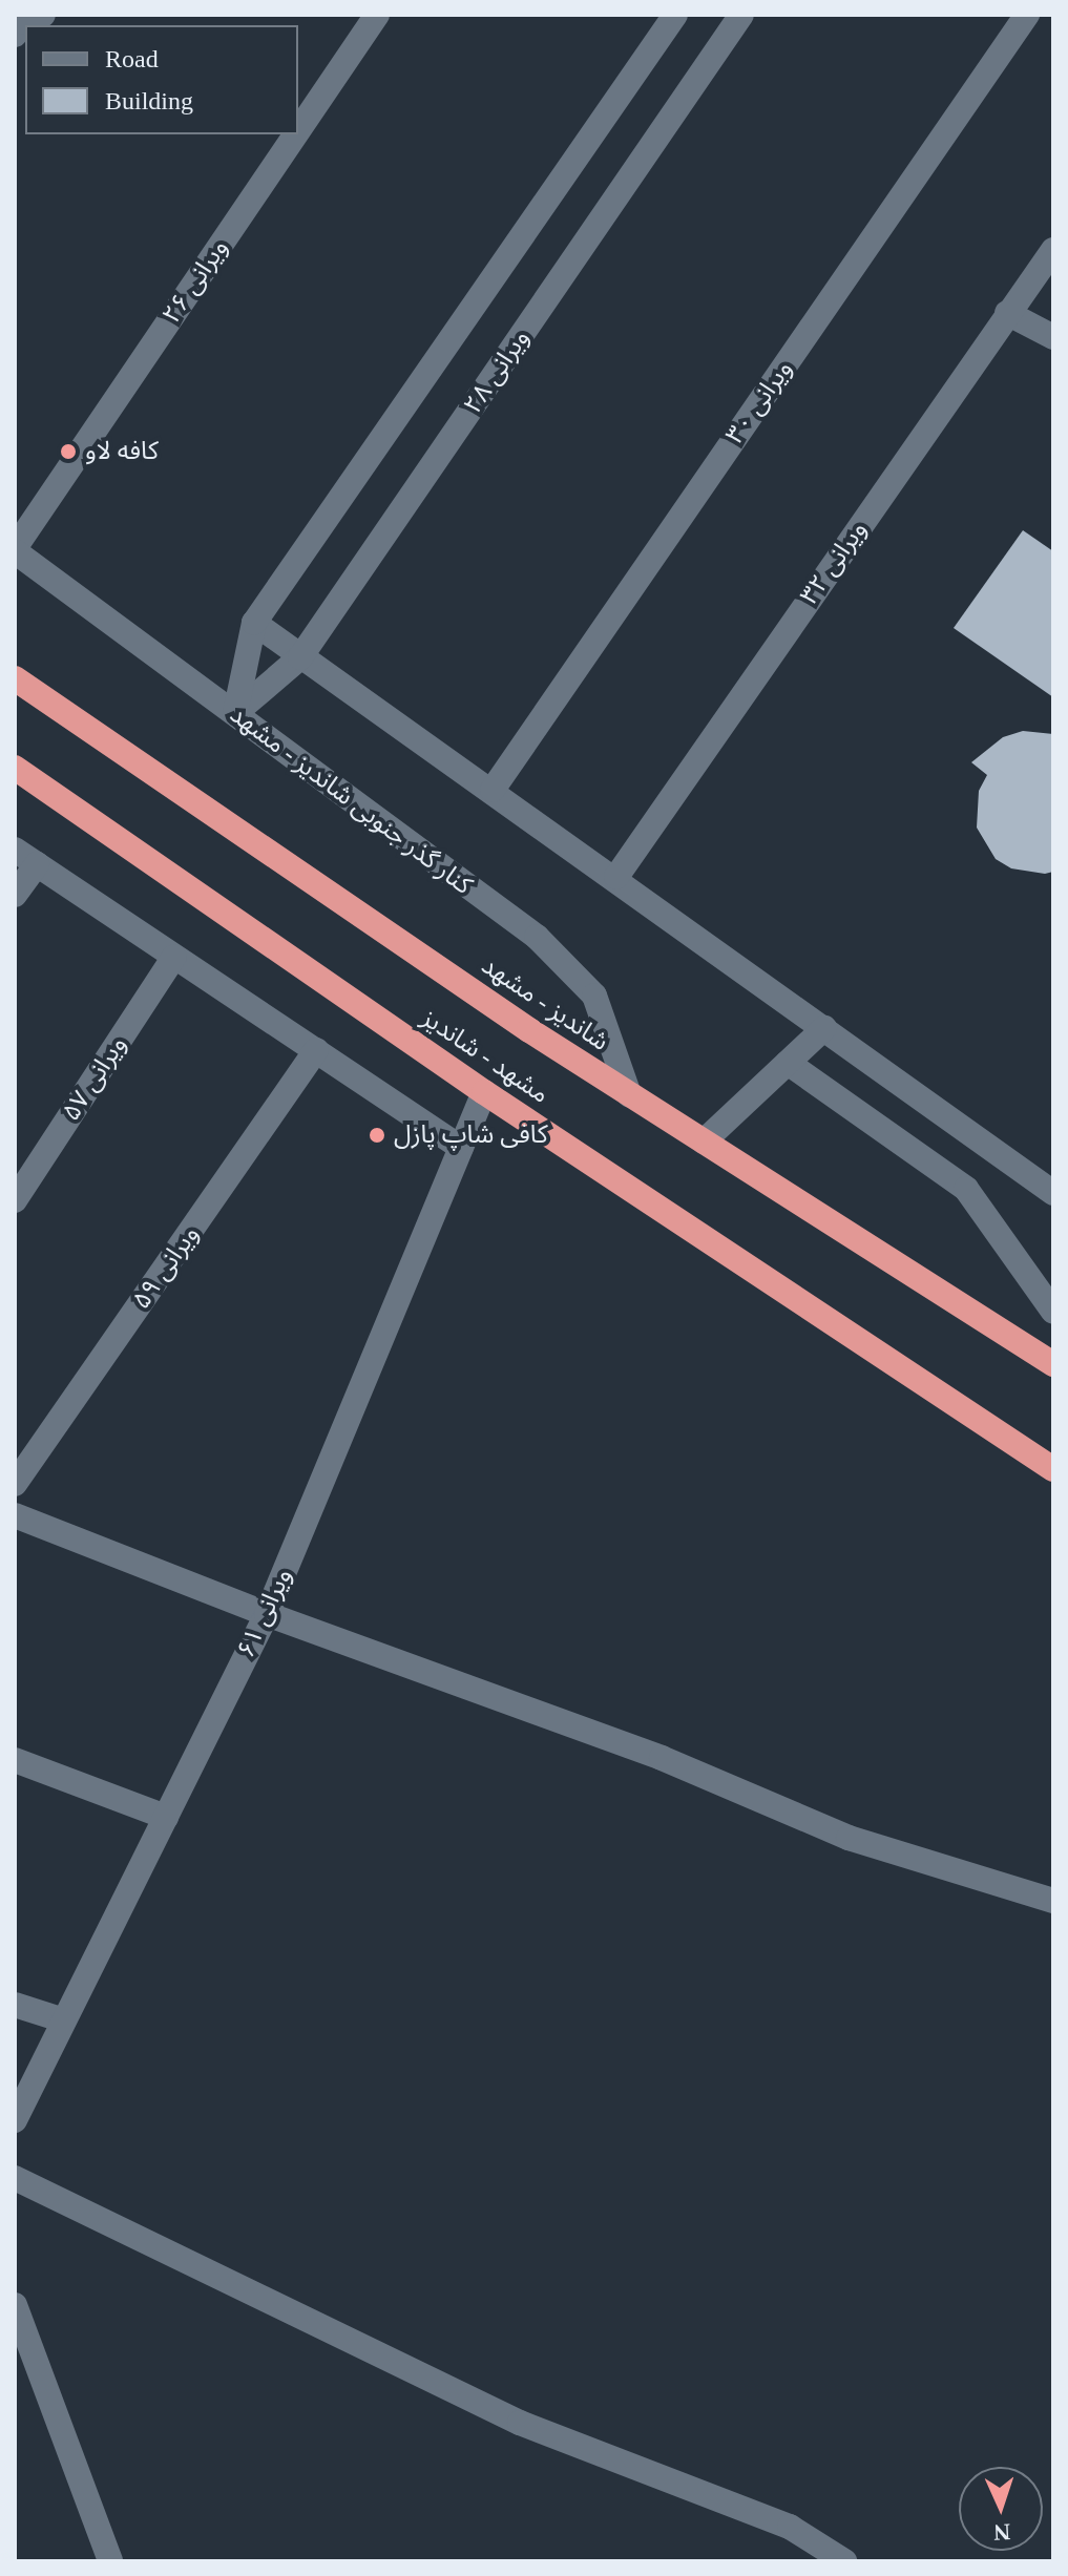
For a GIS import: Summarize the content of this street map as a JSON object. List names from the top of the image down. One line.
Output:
{"streets":{"highway":["شاندیز - مشهد","مشهد - شاندیز"],"street":["ویرانی ۲۶","ویرانی ۲۸","ویرانی ۳۰","ویرانی ۳۲","کنار گذر جنوبی شاندیز - مشهد","ویرانی ۵۷","ویرانی ۵۹","ویرانی ۶۱"]},"crossings":[["ویرانی ۲۶","کنار گذر جنوبی شاندیز - مشهد"],["ویرانی ۲۸","کنار گذر جنوبی شاندیز - مشهد"],["کنار گذر جنوبی شاندیز - مشهد","شاندیز - مشهد"],["مشهد - شاندیز","ویرانی ۶۱"]],"places":["کافه لاو","کافی شاپ پازل"],"legend":["Road","Building"],"north":"bottom"}
